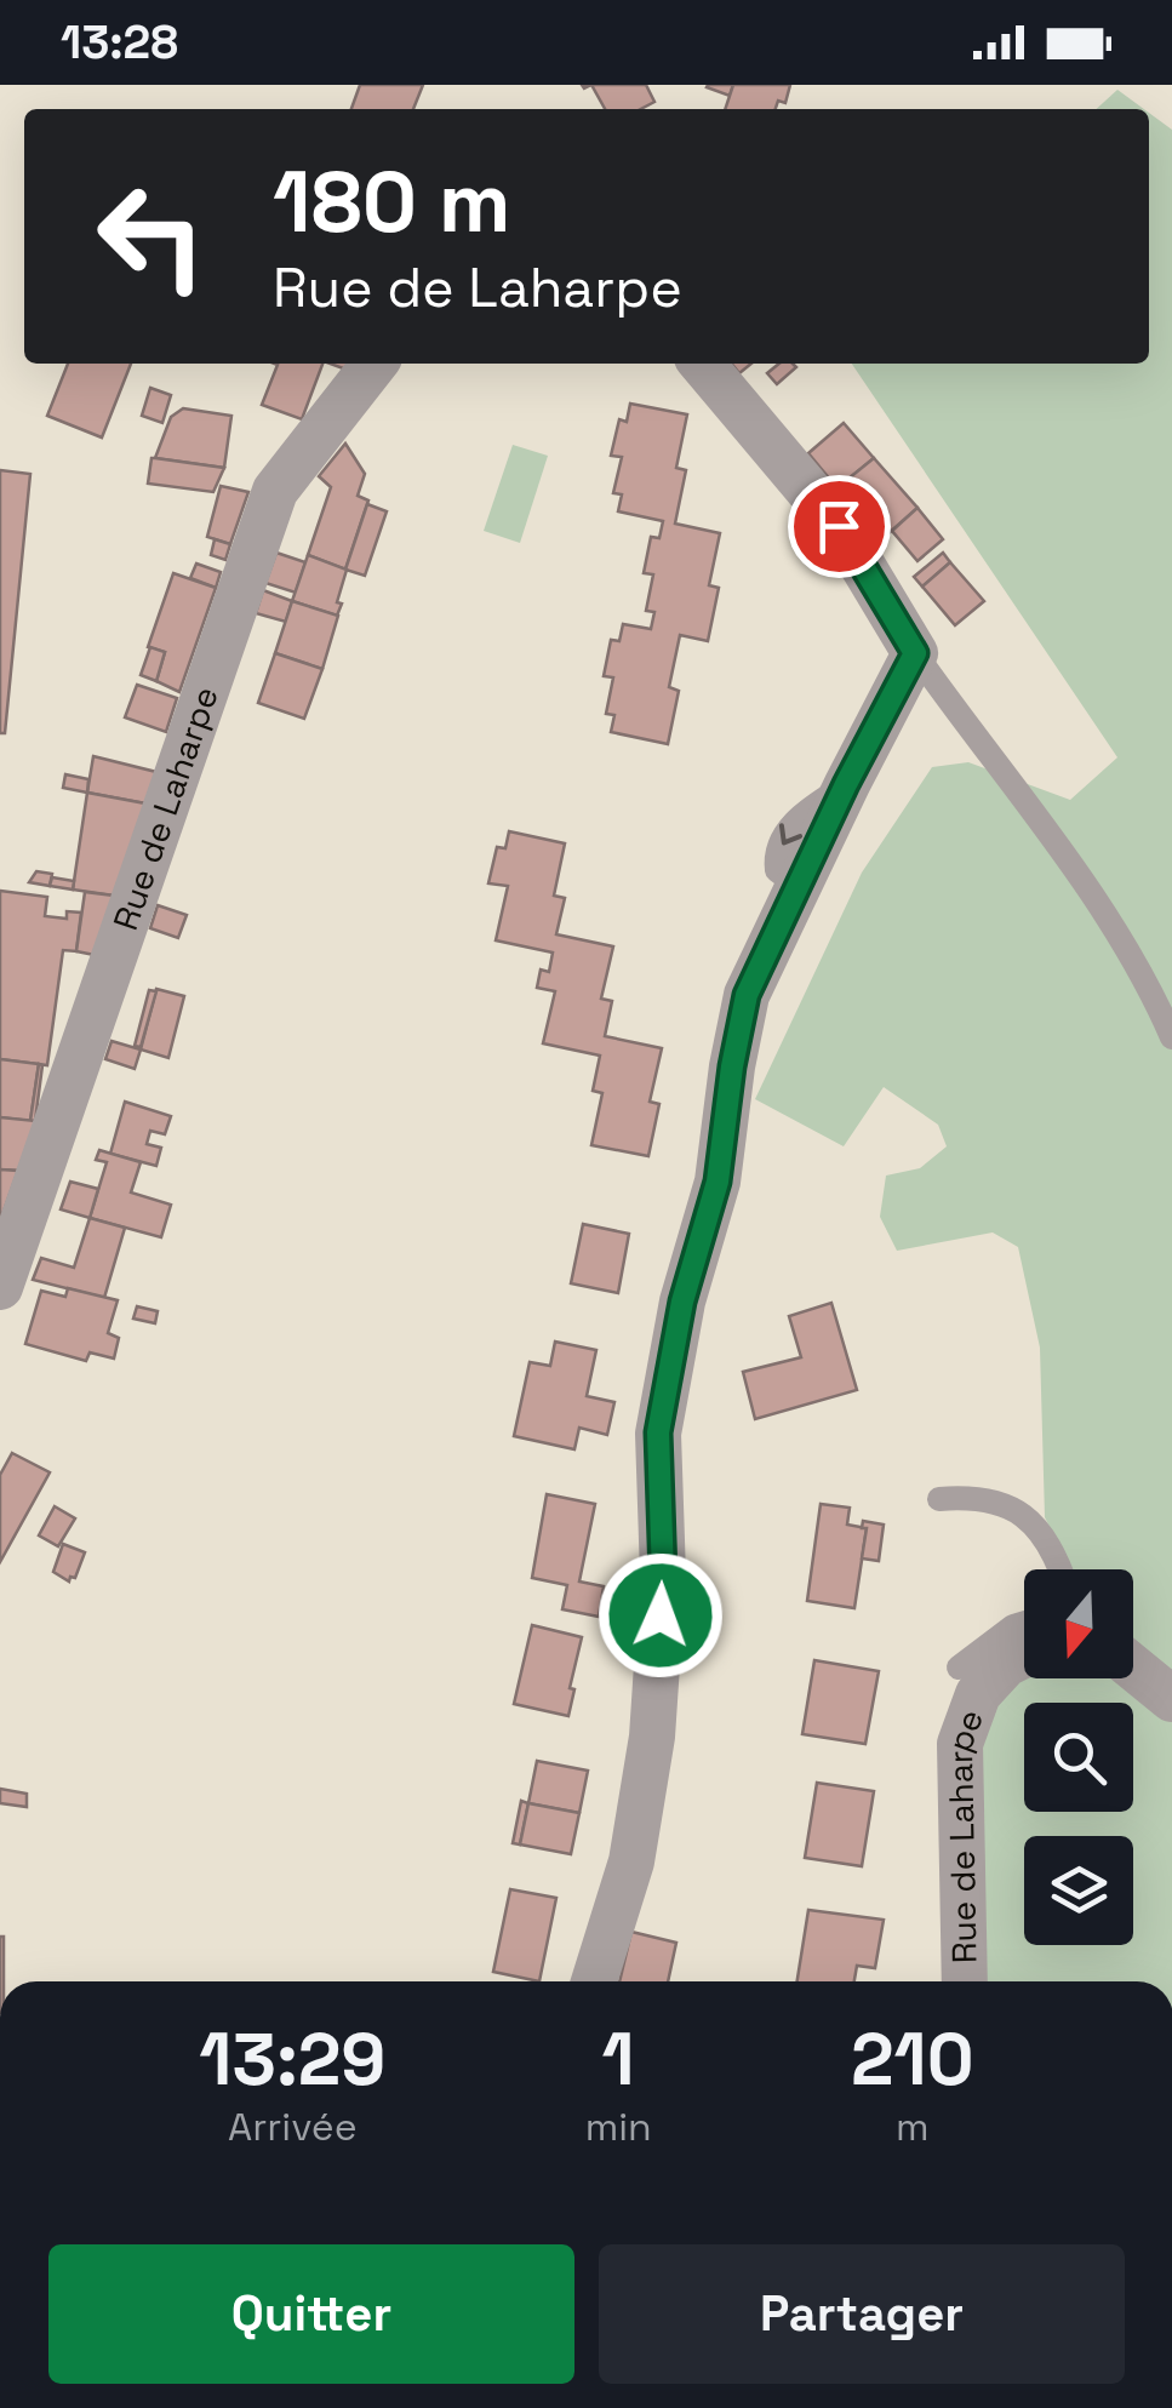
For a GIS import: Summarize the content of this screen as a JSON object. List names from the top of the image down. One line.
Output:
{"streets":{"street":["Rue de Laharpe"]},"north":"bottom","page":{"status":"13:28","turn":["180 m","Rue de Laharpe"],"eta":["13:29","Arrivée","1","min","210","m"],"buttons":["Quitter","Partager"]}}
